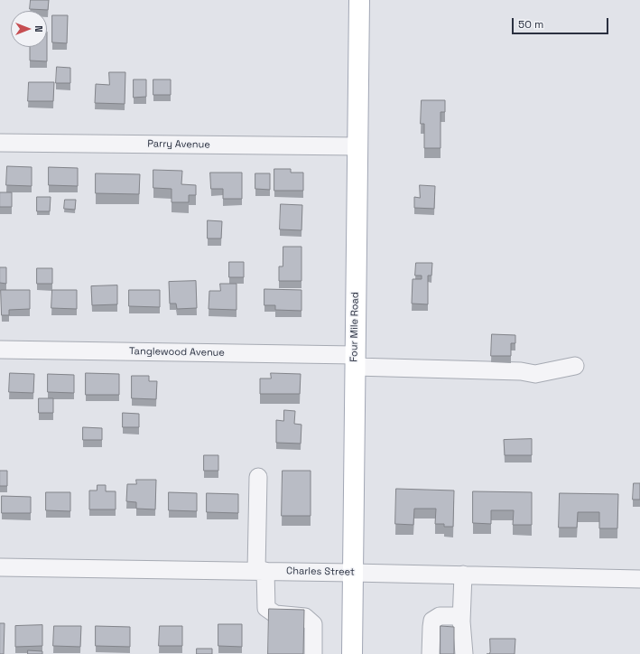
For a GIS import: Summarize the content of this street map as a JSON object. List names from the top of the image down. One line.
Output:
{"streets":{"main road":["Four Mile Road"],"street":["Parry Avenue","Tanglewood Avenue","Charles Street"]},"crossings":[["Parry Avenue","Four Mile Road"],["Four Mile Road","Tanglewood Avenue"],["Four Mile Road","Charles Street"]],"scale_bar":"50 m","north":"right"}
